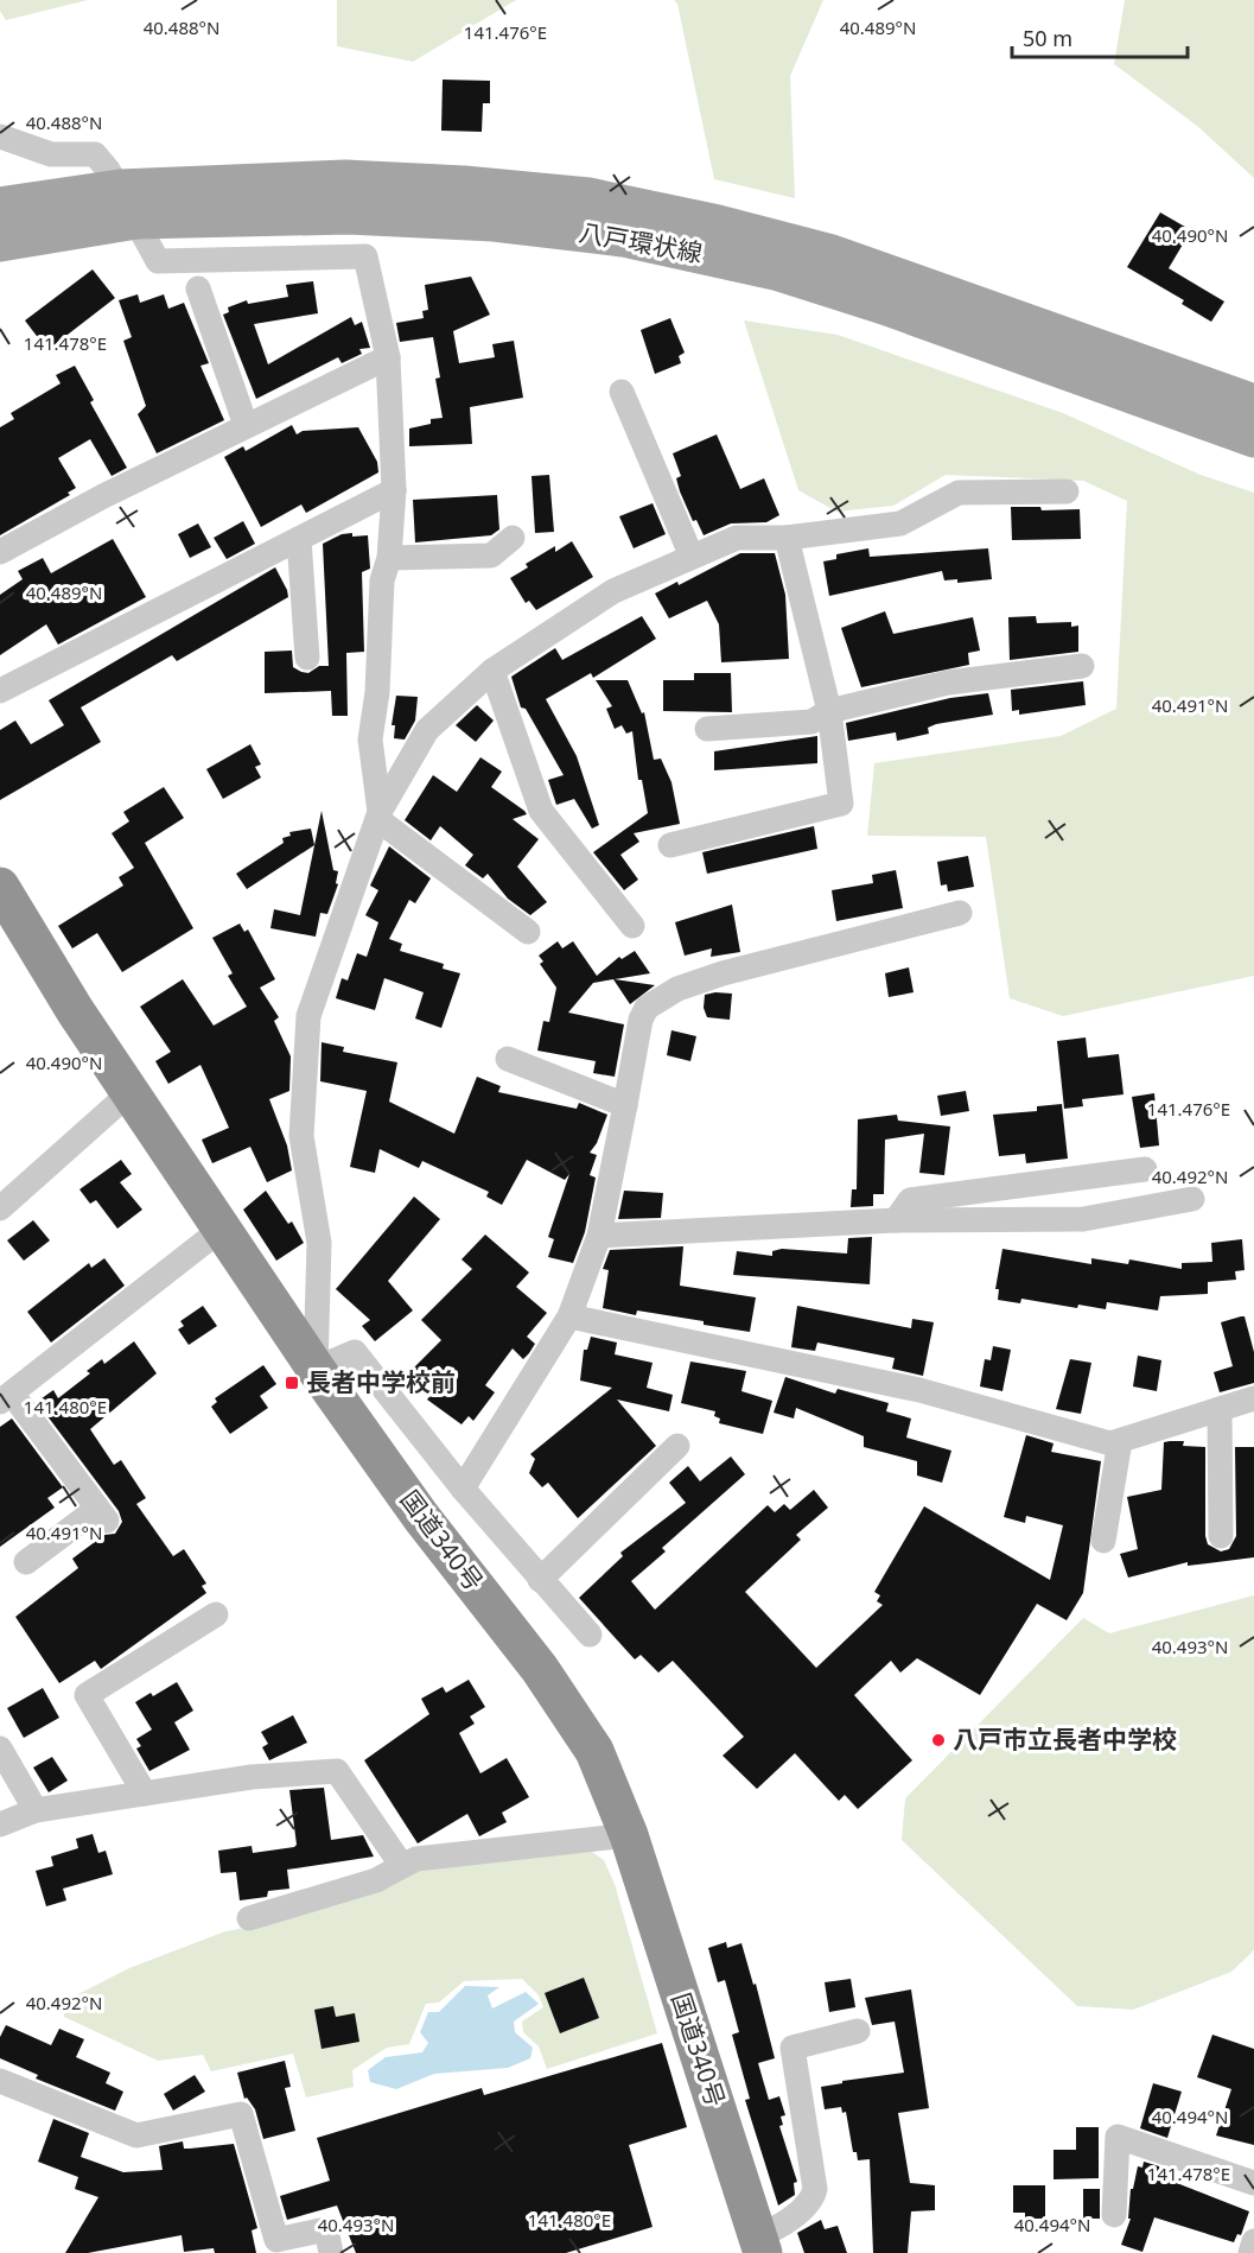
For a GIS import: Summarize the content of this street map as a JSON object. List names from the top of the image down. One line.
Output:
{"streets":{"highway":["国道340号"],"main road":["八戸環状線"]},"places":{"transit":["長者中学校前"],"other":["八戸市立長者中学校"]},"scale_bar":"50 m","coordinates":["40.488°N","40.489°N","141.476°E","40.490°N","141.478°E","40.491°N","40.492°N","141.480°E","40.493°N","40.494°N"]}
